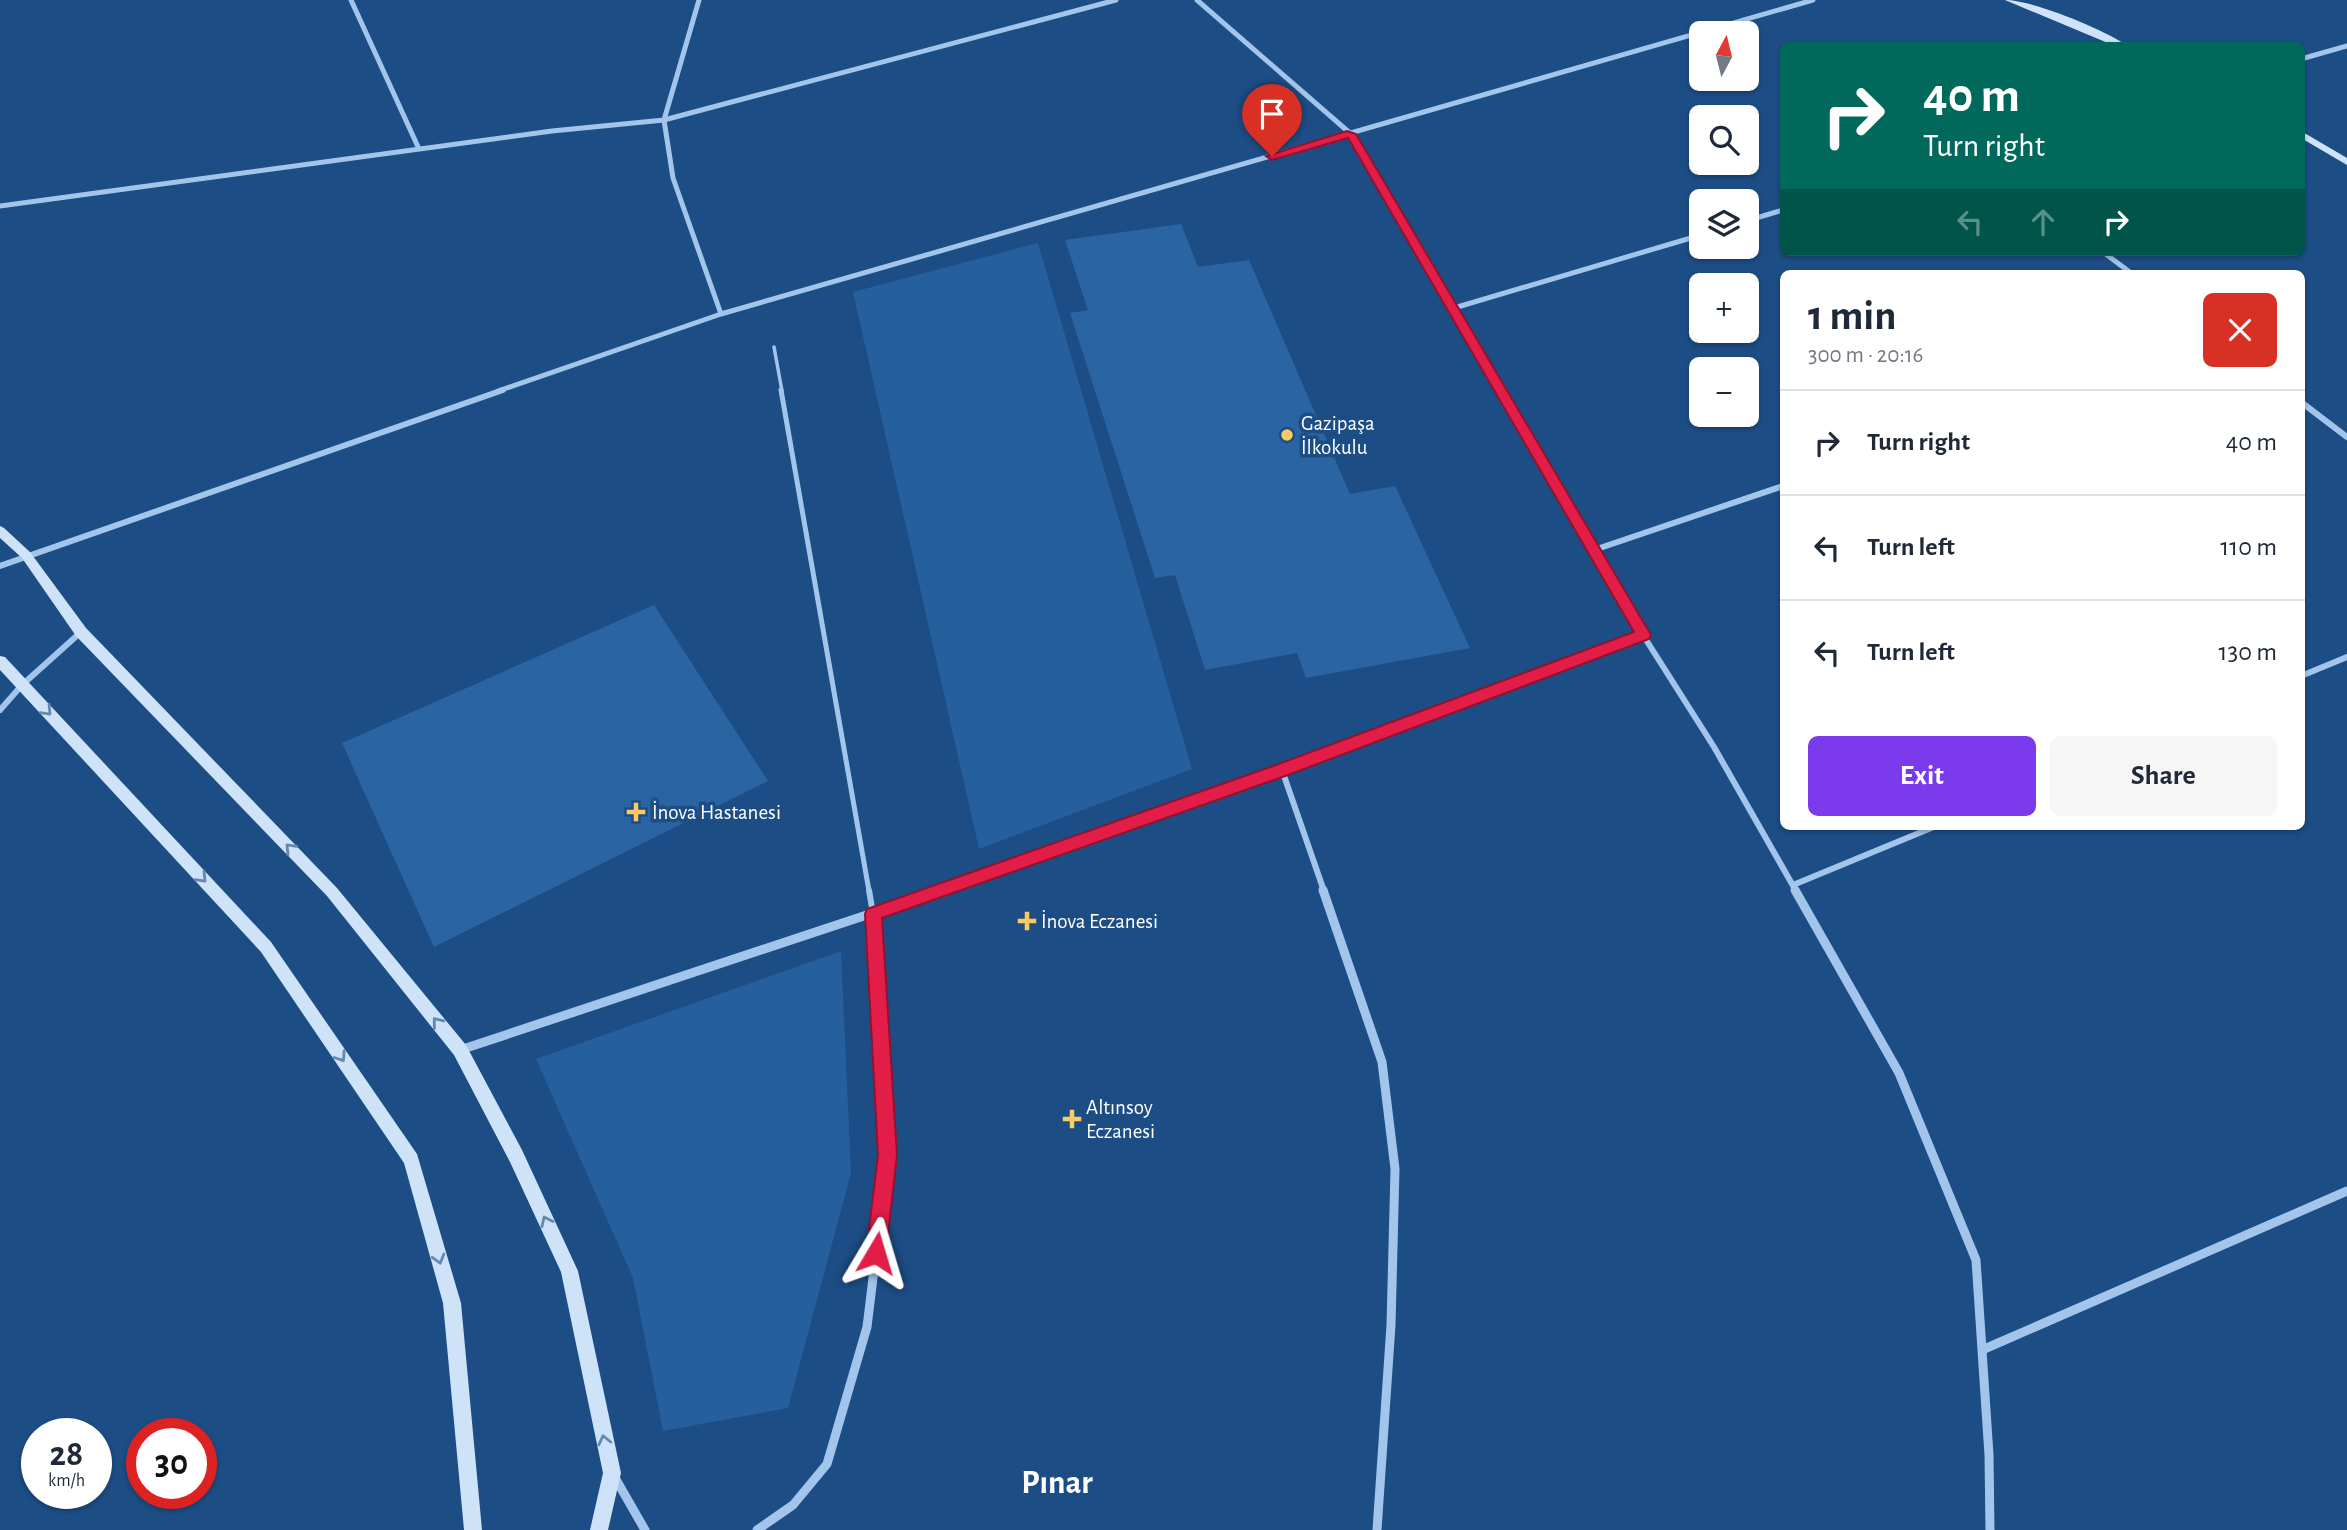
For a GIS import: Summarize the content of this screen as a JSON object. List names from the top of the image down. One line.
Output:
{"districts":["Pınar"],"places":{"other":["Gazipaşa İlkokulu"],"health":["İnova Hastanesi","İnova Eczanesi","Altınsoy Eczanesi"]},"north":"top","page":{"map_buttons":["+","−"],"turn":["40 m","Turn right"],"heading":["1 min","300 m · 20:16"],"list":[{"name":"Turn right","value":"40 m"},{"name":"Turn left","value":"110 m"},{"name":"Turn left","value":"130 m"}],"buttons":["Exit","Share"],"speed":"28 km/h","limit":"30"}}
